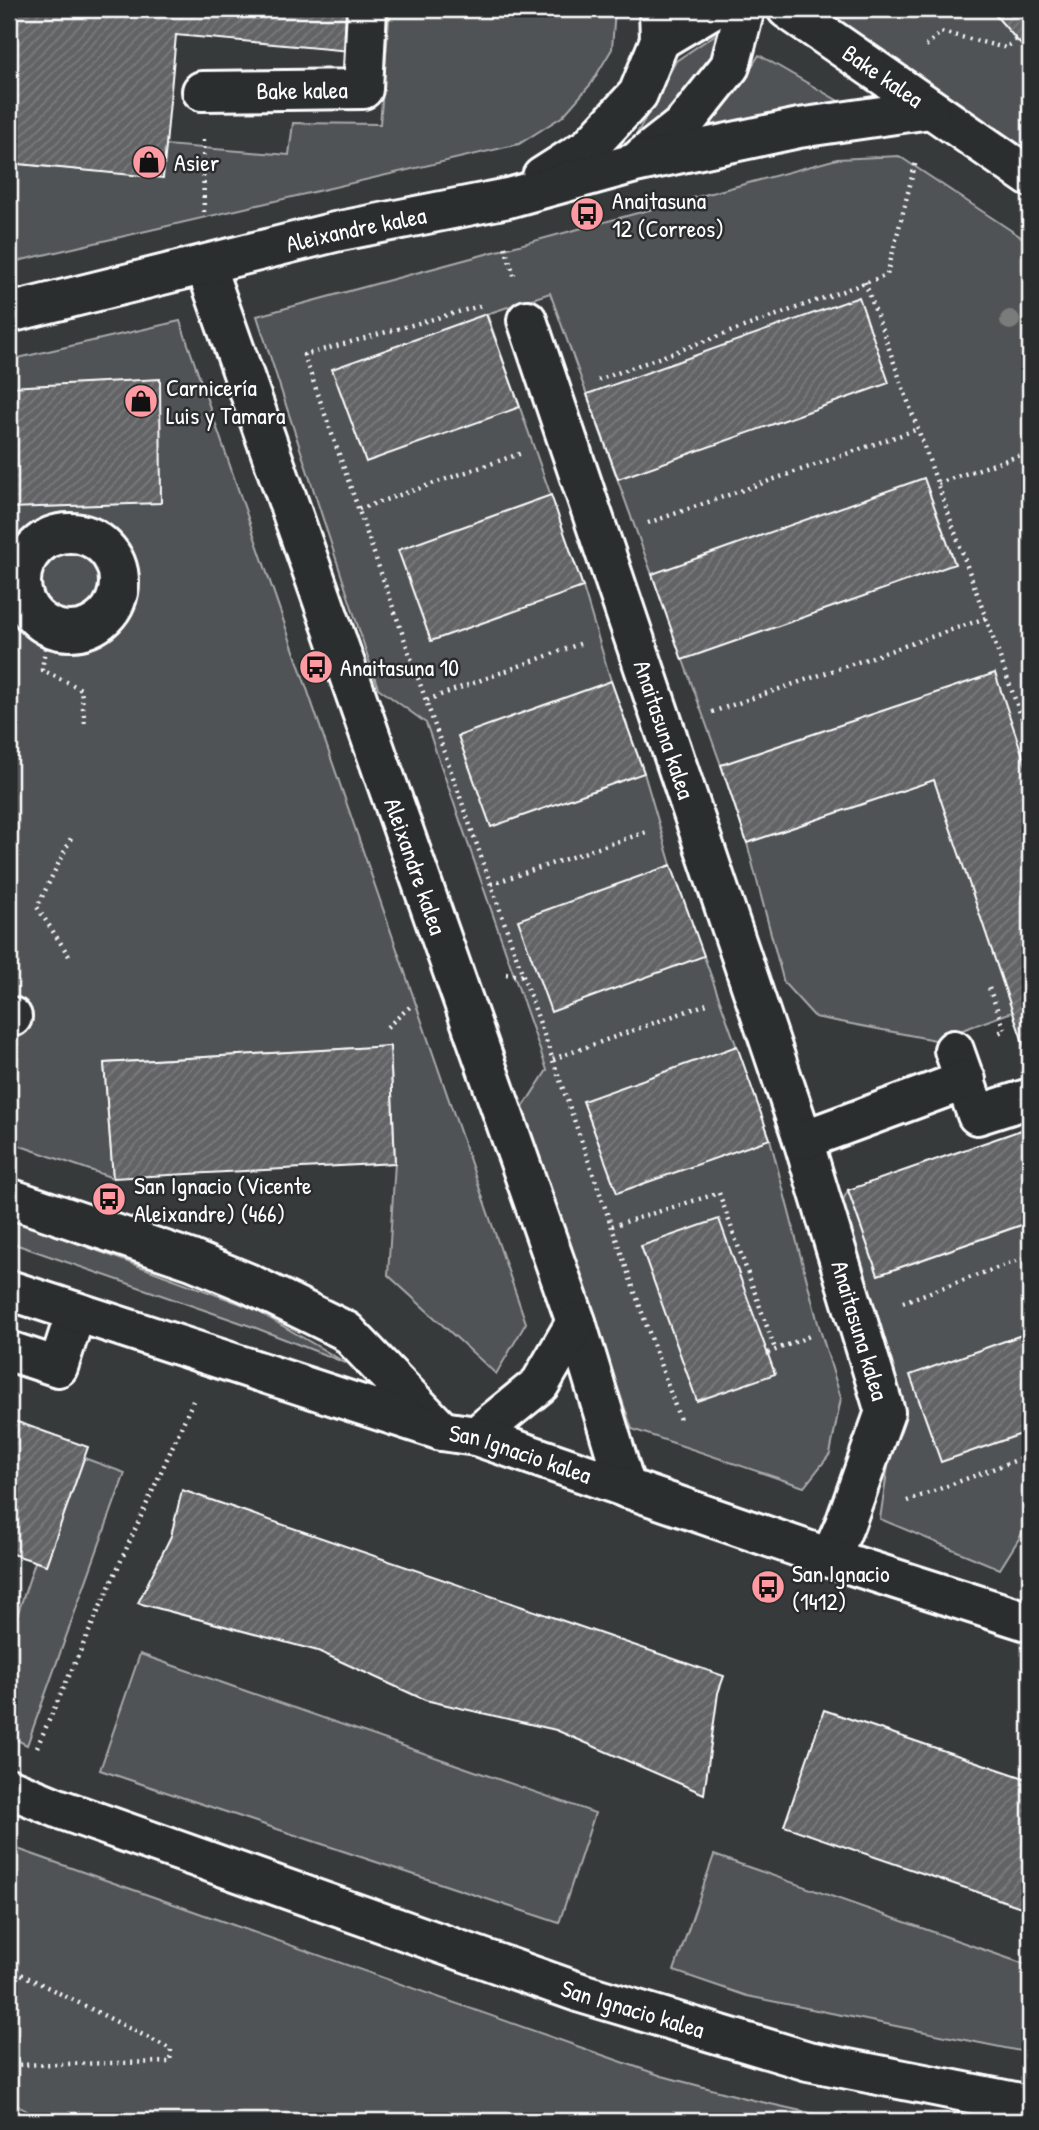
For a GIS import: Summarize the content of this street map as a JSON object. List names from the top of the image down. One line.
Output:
{"streets":{"street":["Bake kalea","Aleixandre kalea","Anaitasuna kalea","San Ignacio kalea"]},"crossings":[["Bake kalea","Aleixandre kalea"],["Aleixandre kalea","San Ignacio kalea"],["Anaitasuna kalea","San Ignacio kalea"]],"places":{"shop":["Asier","Carnicería Luis y Tamara"],"bus stop":["Anaitasuna 12 (Correos)","Anaitasuna 10","San Ignacio (Vicente Aleixandre) (466)","San Ignacio (1412)"]}}
